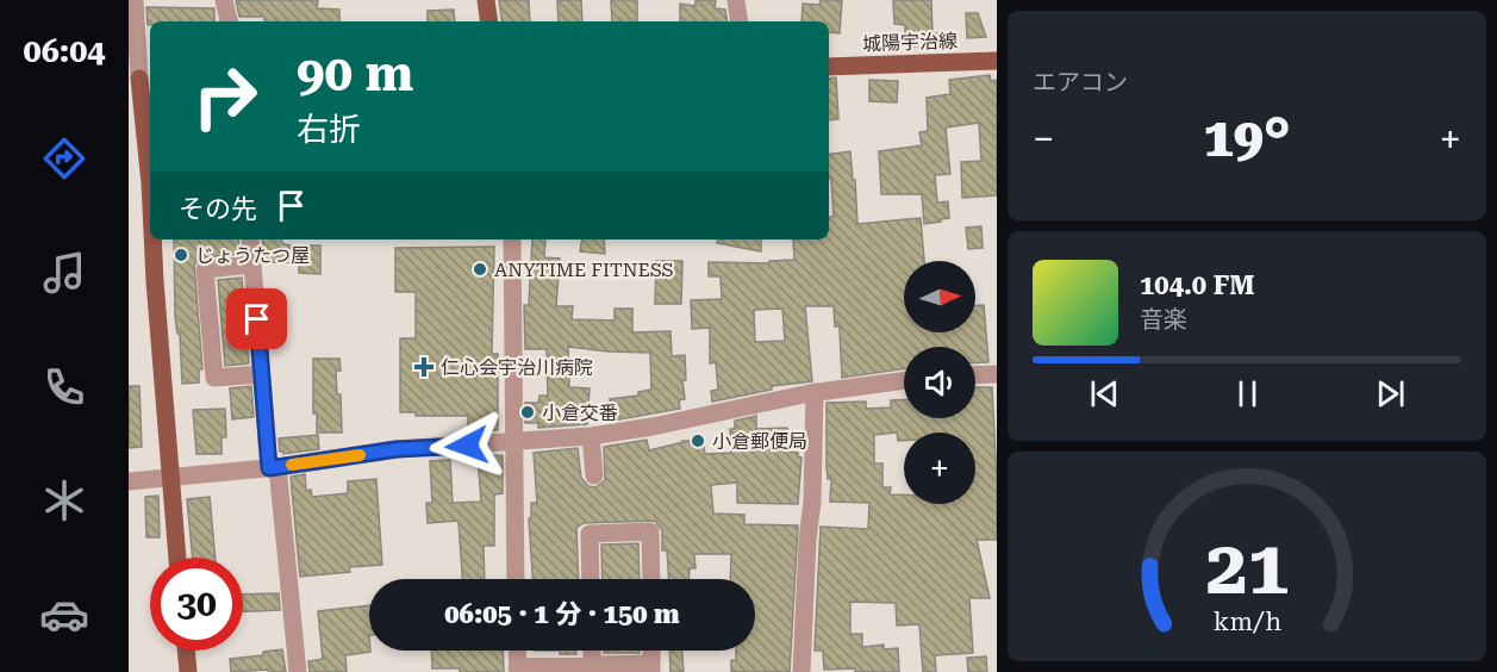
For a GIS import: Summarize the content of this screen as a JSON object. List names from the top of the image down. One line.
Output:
{"streets":{"main road":["城陽宇治線"]},"places":{"other":["じょうたつ屋","ANYTIME FITNESS","小倉交番","小倉郵便局"],"health":["仁心会宇治川病院"]},"north":"right","page":{"tabs":"06:04","tile":"エアコン","turn":["90 m","右折"],"heat":["−","19°","+"],"then":"その先","song":["104.0 FM","音楽"],"map_buttons":"+","limit":"30","trip":"06:05 · 1 分 · 150 m","gauge":["21","km/h"]}}
